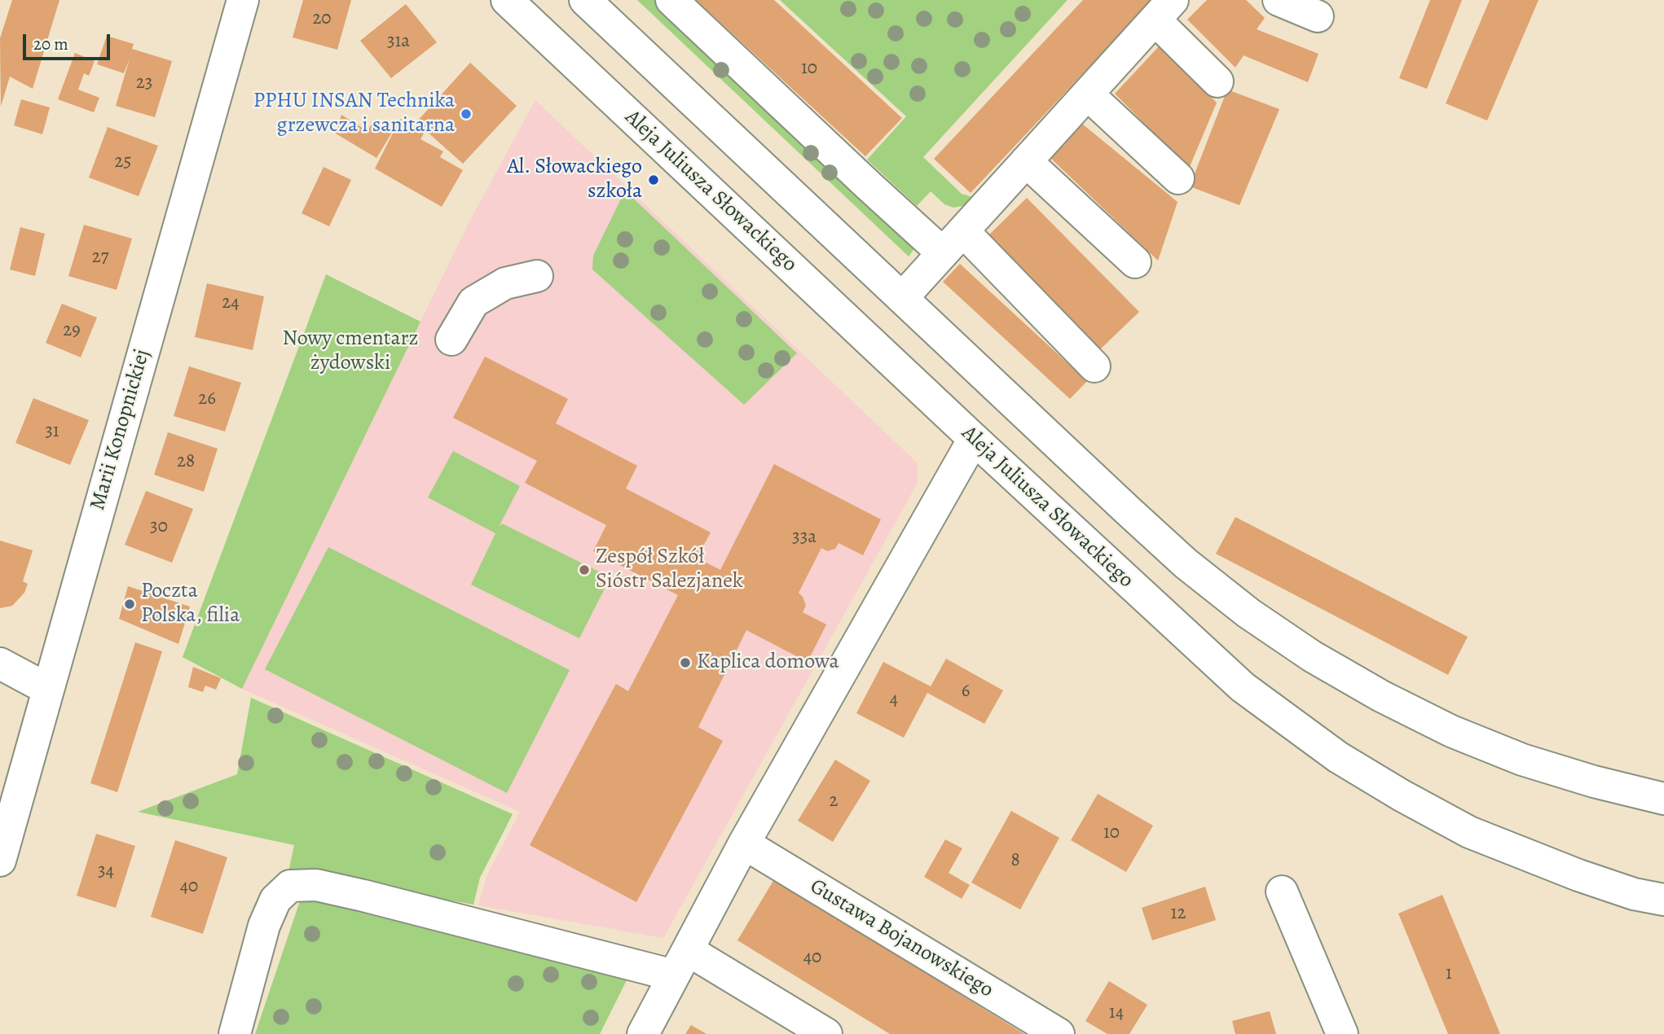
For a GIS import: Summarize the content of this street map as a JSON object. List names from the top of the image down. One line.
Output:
{"streets":{"main road":["Aleja Juliusza Słowackiego","Marii Konopnickiej","Gustawa Bojanowskiego"]},"parks":["Nowy cmentarz żydowski"],"places":["PPHU INSAN Technika grzewcza i sanitarna","Al. Słowackiego szkoła","Zespół Szkół Sióstr Salezjanek","Poczta Polska, filia","Kaplica domowa"],"house_numbers":["20","31a","10","23","25","27","24","29","26","31","28","30","33a","6","4","2","10","8","34","40","12","40","1","14"],"scale_bar":"20 m"}
